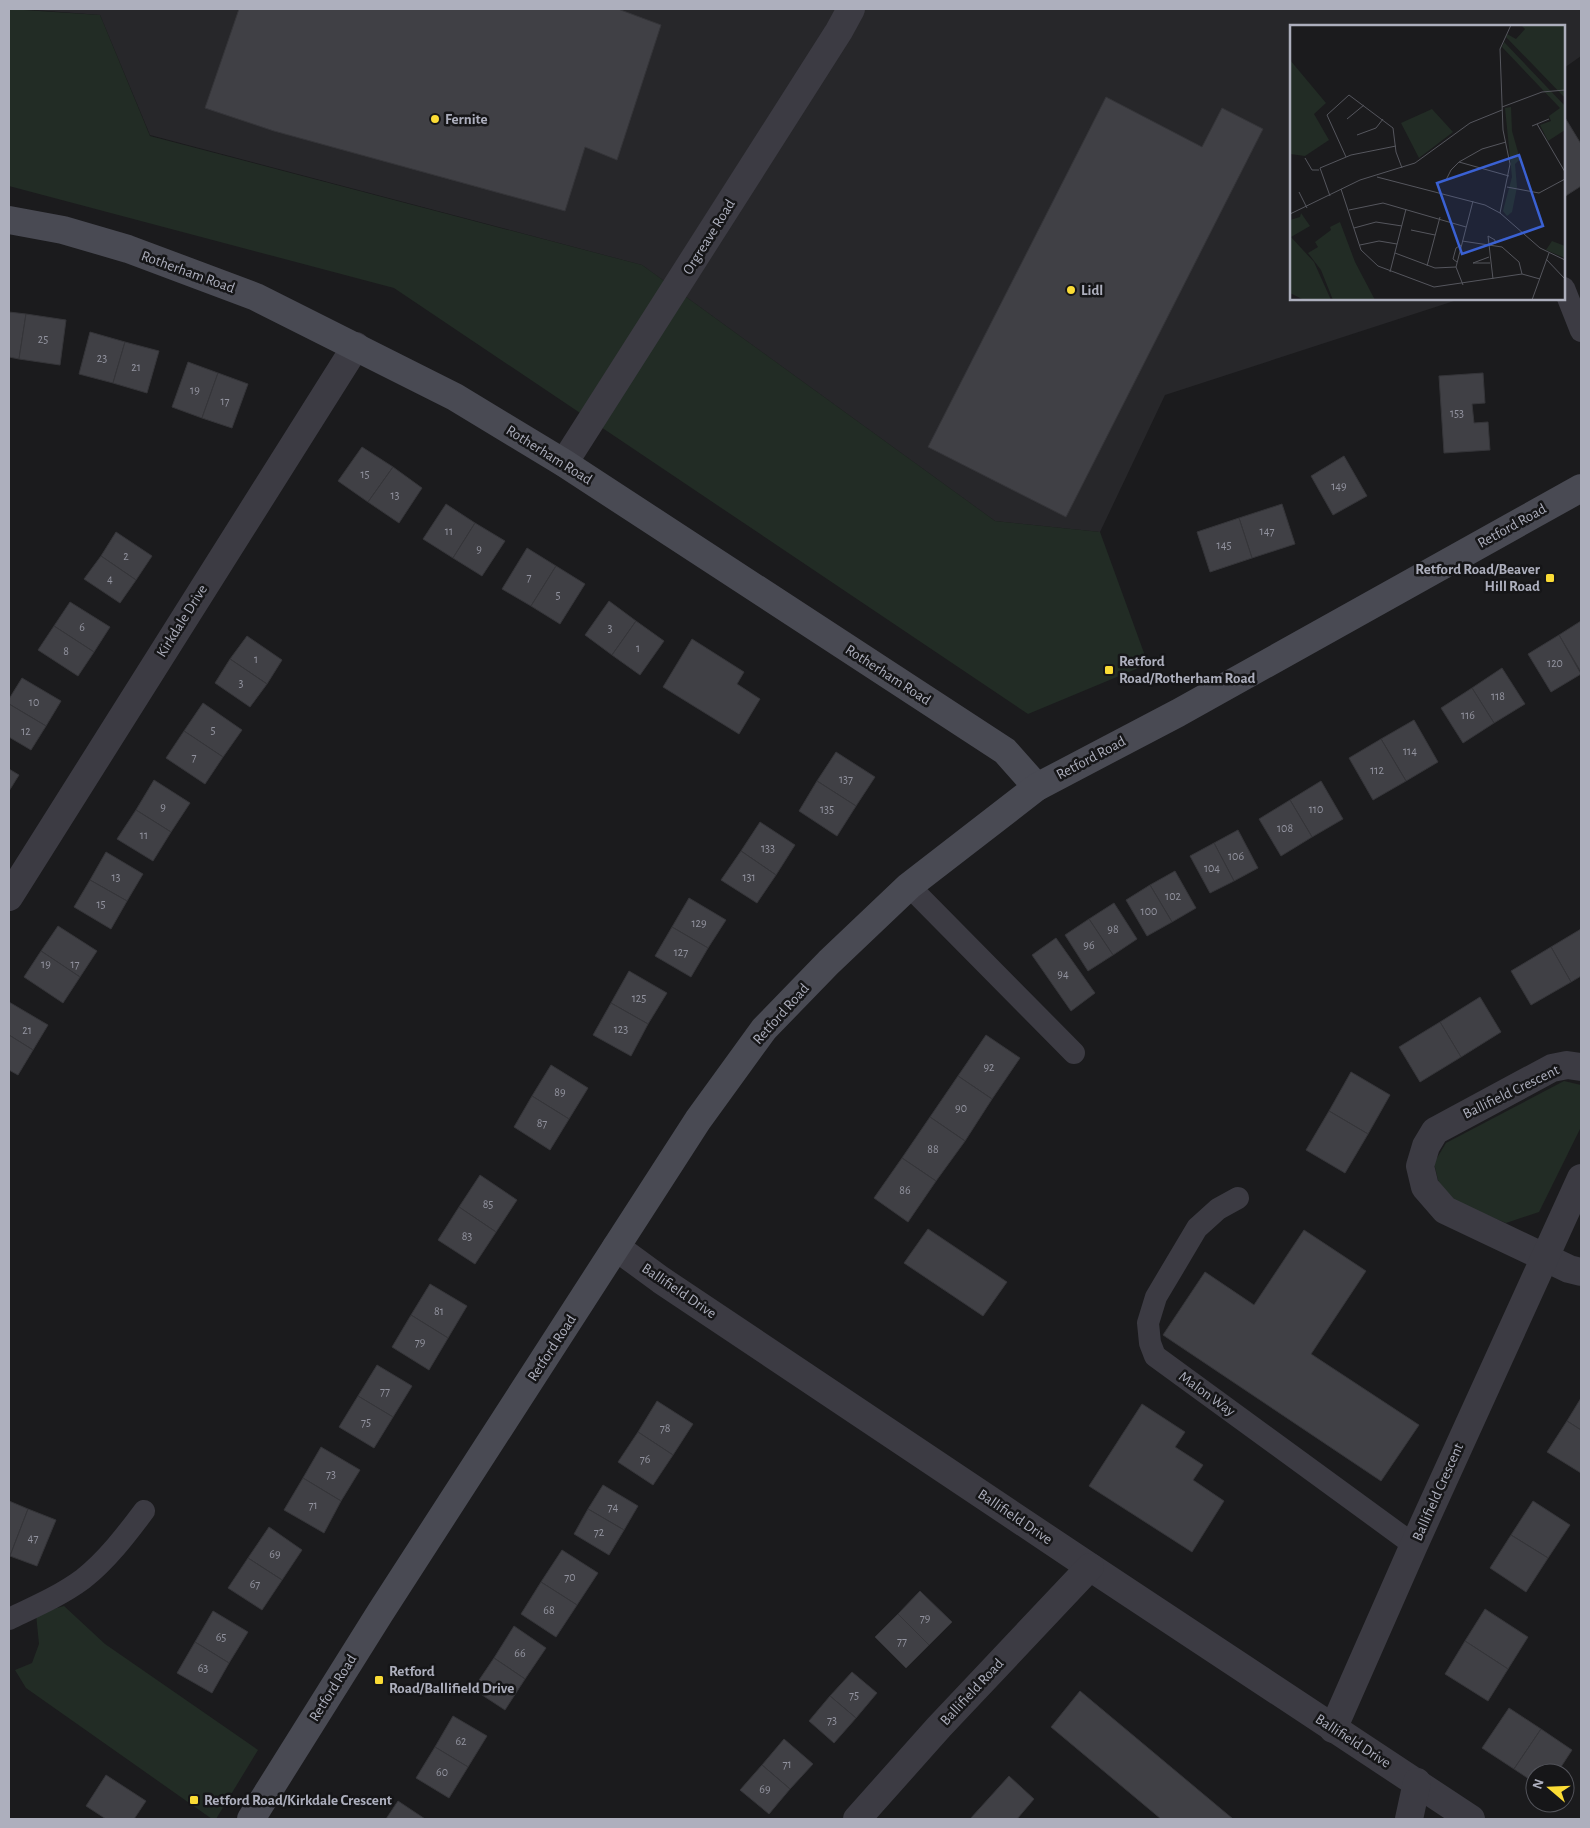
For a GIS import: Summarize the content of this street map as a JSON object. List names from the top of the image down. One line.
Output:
{"streets":{"main road":["Rotherham Road","Retford Road"],"street":["Orgreave Road","Kirkdale Drive","Ballifield Crescent","Ballifield Drive","Ballifield Road"],"lane":["Malon Way"]},"crossings":[["Orgreave Road","Rotherham Road"],["Rotherham Road","Retford Road"],["Rotherham Road","Kirkdale Drive"],["Retford Road","Ballifield Drive"],["Ballifield Crescent","Ballifield Drive"],["Ballifield Crescent","Malon Way"],["Ballifield Drive","Ballifield Road"]],"places":{"other":["Fernite","Lidl"],"transit":["Retford Road/Beaver Hill Road","Retford Road/Rotherham Road","Retford Road/Ballifield Drive","Retford Road/Kirkdale Crescent"]},"house_numbers":["25","23","21","19","17","153","15","149","13","11","147","145","9","2","7","4","5","6","3","1","8","1","120","3","118","10","116","5","12","114","7","112","137","9","135","110","108","11","133","106","104","13","131","102","15","100","129","98","96","127","19","17","94","125","123","21","92","89","90","87","88","86","85","83","81","79","77","75","78","76","73","71","74","72","47","69","70","67","68","79","65","77","66","63","75","73","62","71","60","69"],"north":"left"}
